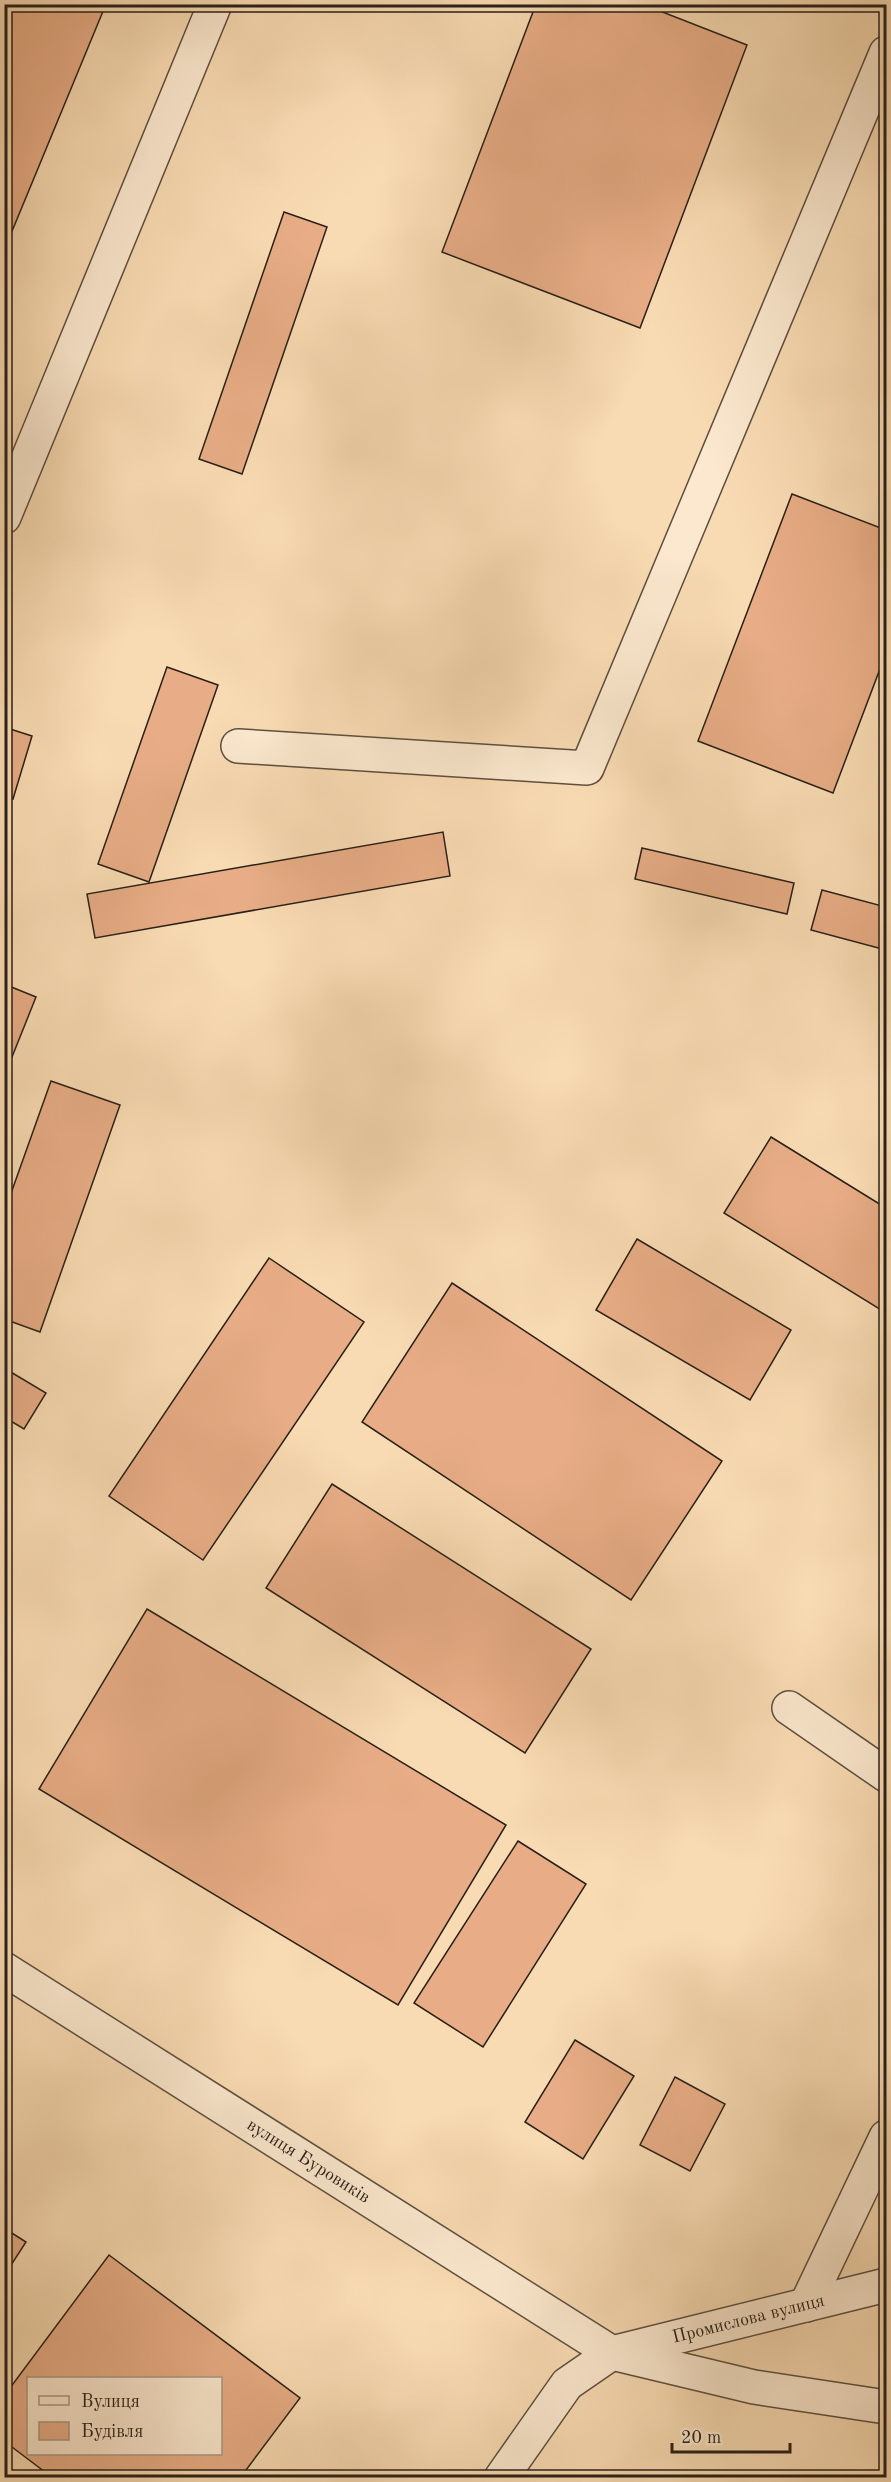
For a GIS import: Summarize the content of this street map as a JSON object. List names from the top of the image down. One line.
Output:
{"streets":{"street":["вулиця Буровиків","Промислова вулиця"]},"crossings":[["вулиця Буровиків","Промислова вулиця"]],"legend":["Вулиця","Будівля"],"scale_bar":"20 m"}
